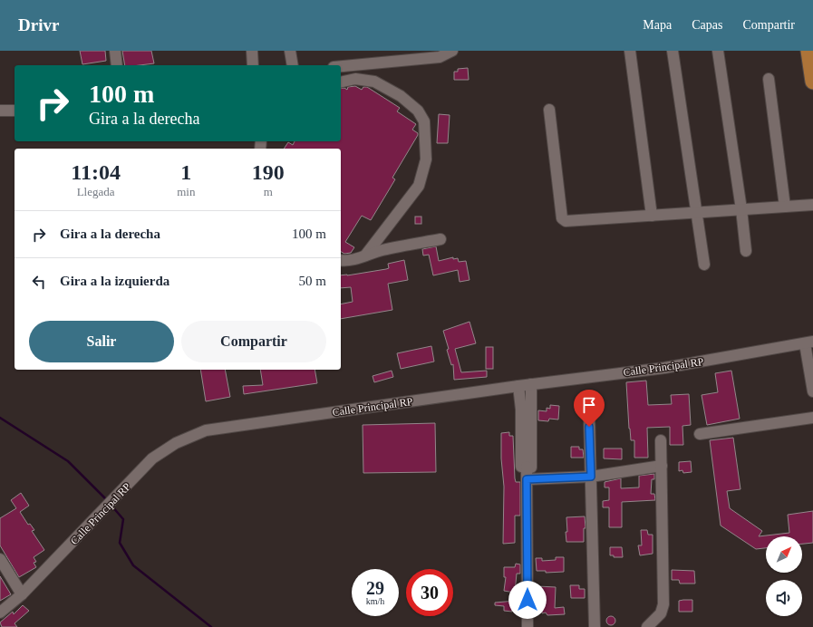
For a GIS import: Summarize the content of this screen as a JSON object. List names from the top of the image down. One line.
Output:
{"streets":{"street":["Calle Principal RP"]},"north":"top right","page":{"header":"Drivr","nav":["Mapa","Capas","Compartir"],"turn":["100 m","Gira a la derecha"],"eta":["11:04","Llegada","1","min","190","m"],"list":[{"name":"Gira a la derecha","value":"100 m"},{"name":"Gira a la izquierda","value":"50 m"}],"buttons":["Salir","Compartir"],"speed":"29 km/h","limit":"30"}}
